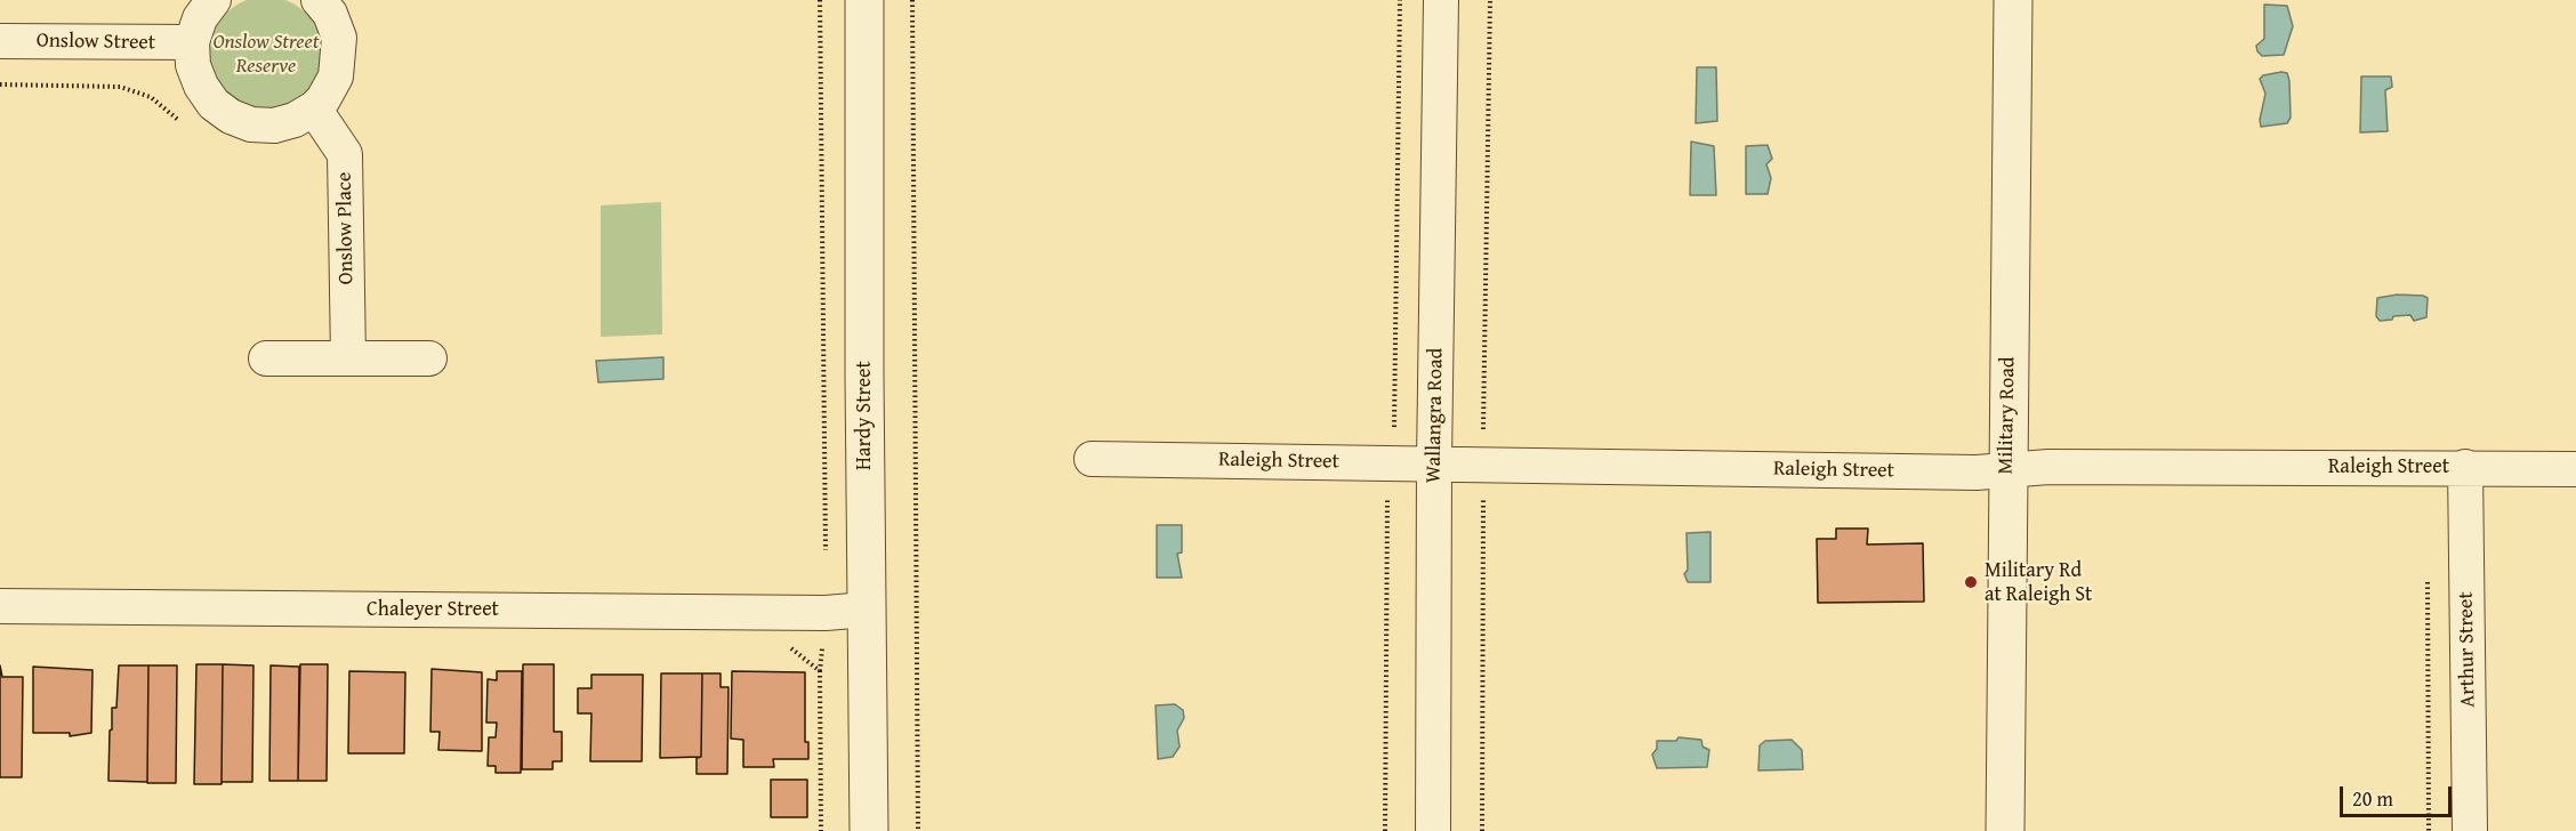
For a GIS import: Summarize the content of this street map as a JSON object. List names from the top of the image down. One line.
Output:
{"streets":{"street":["Onslow Street","Onslow Place","Hardy Street","Wallangra Road","Military Road","Raleigh Street","Chaleyer Street","Arthur Street"]},"crossings":[["Hardy Street","Chaleyer Street"],["Wallangra Road","Raleigh Street"],["Military Road","Raleigh Street"],["Raleigh Street","Arthur Street"]],"parks":["Onslow Street Reserve"],"places":["Military Rd at Raleigh St"],"scale_bar":"20 m"}
